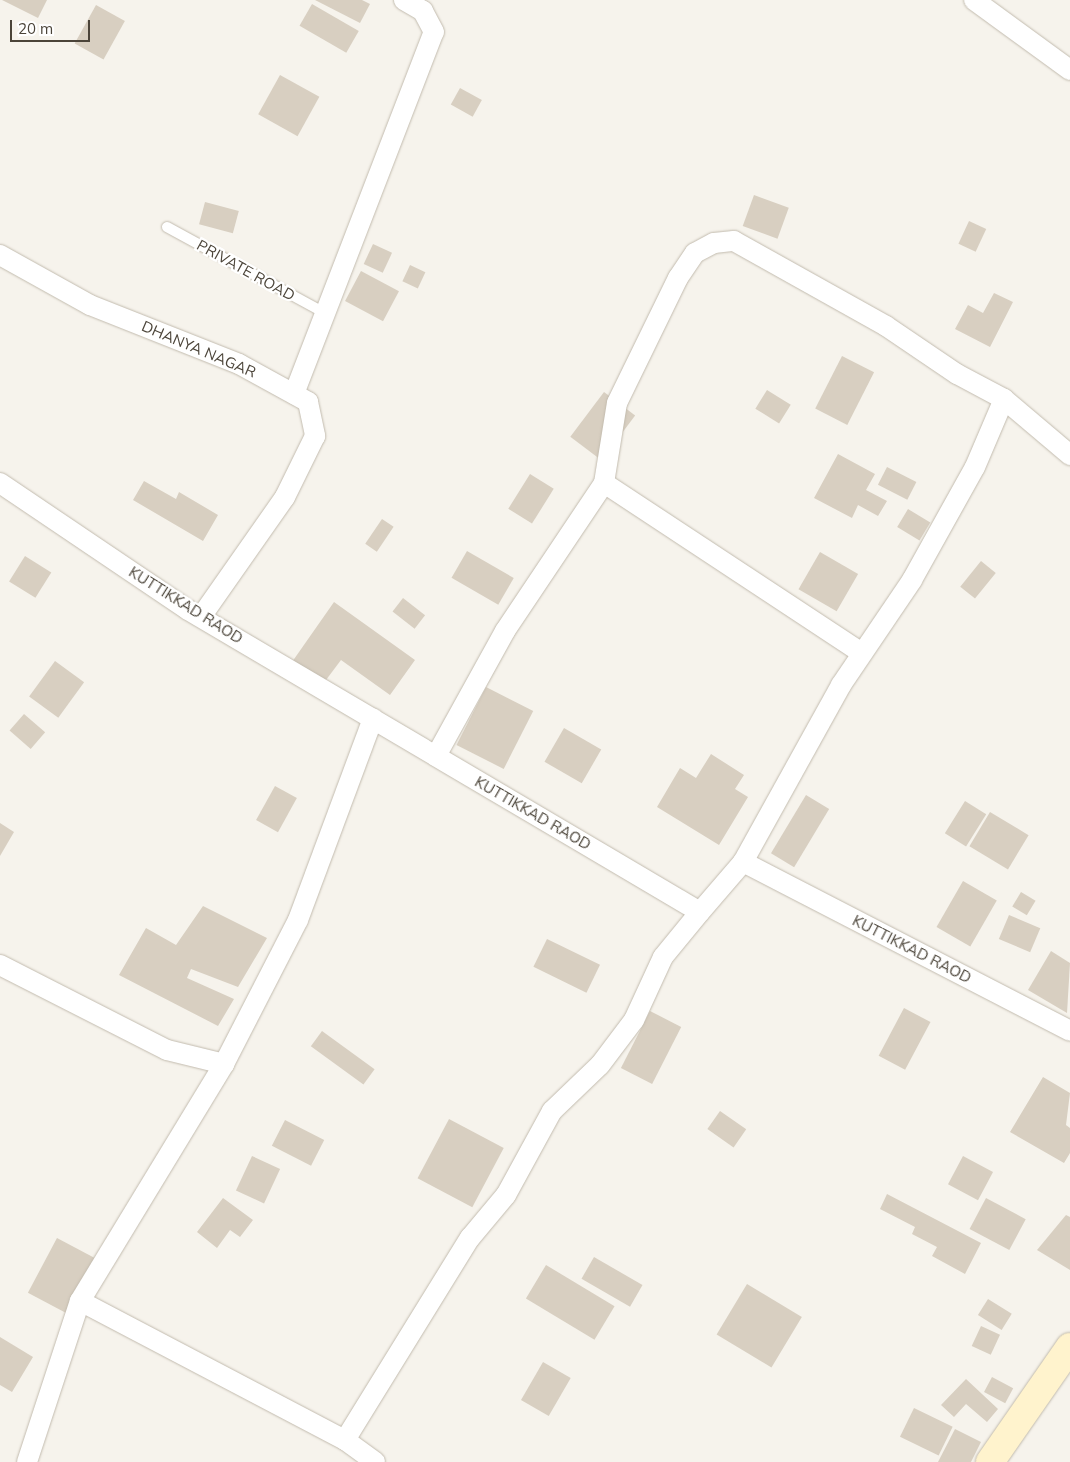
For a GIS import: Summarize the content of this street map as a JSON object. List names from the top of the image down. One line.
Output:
{"streets":{"street":["DHANYA NAGAR","KUTTIKKAD RAOD"],"lane":["PRIVATE ROAD"]},"crossings":[["DHANYA NAGAR","KUTTIKKAD RAOD"]],"scale_bar":"20 m"}
